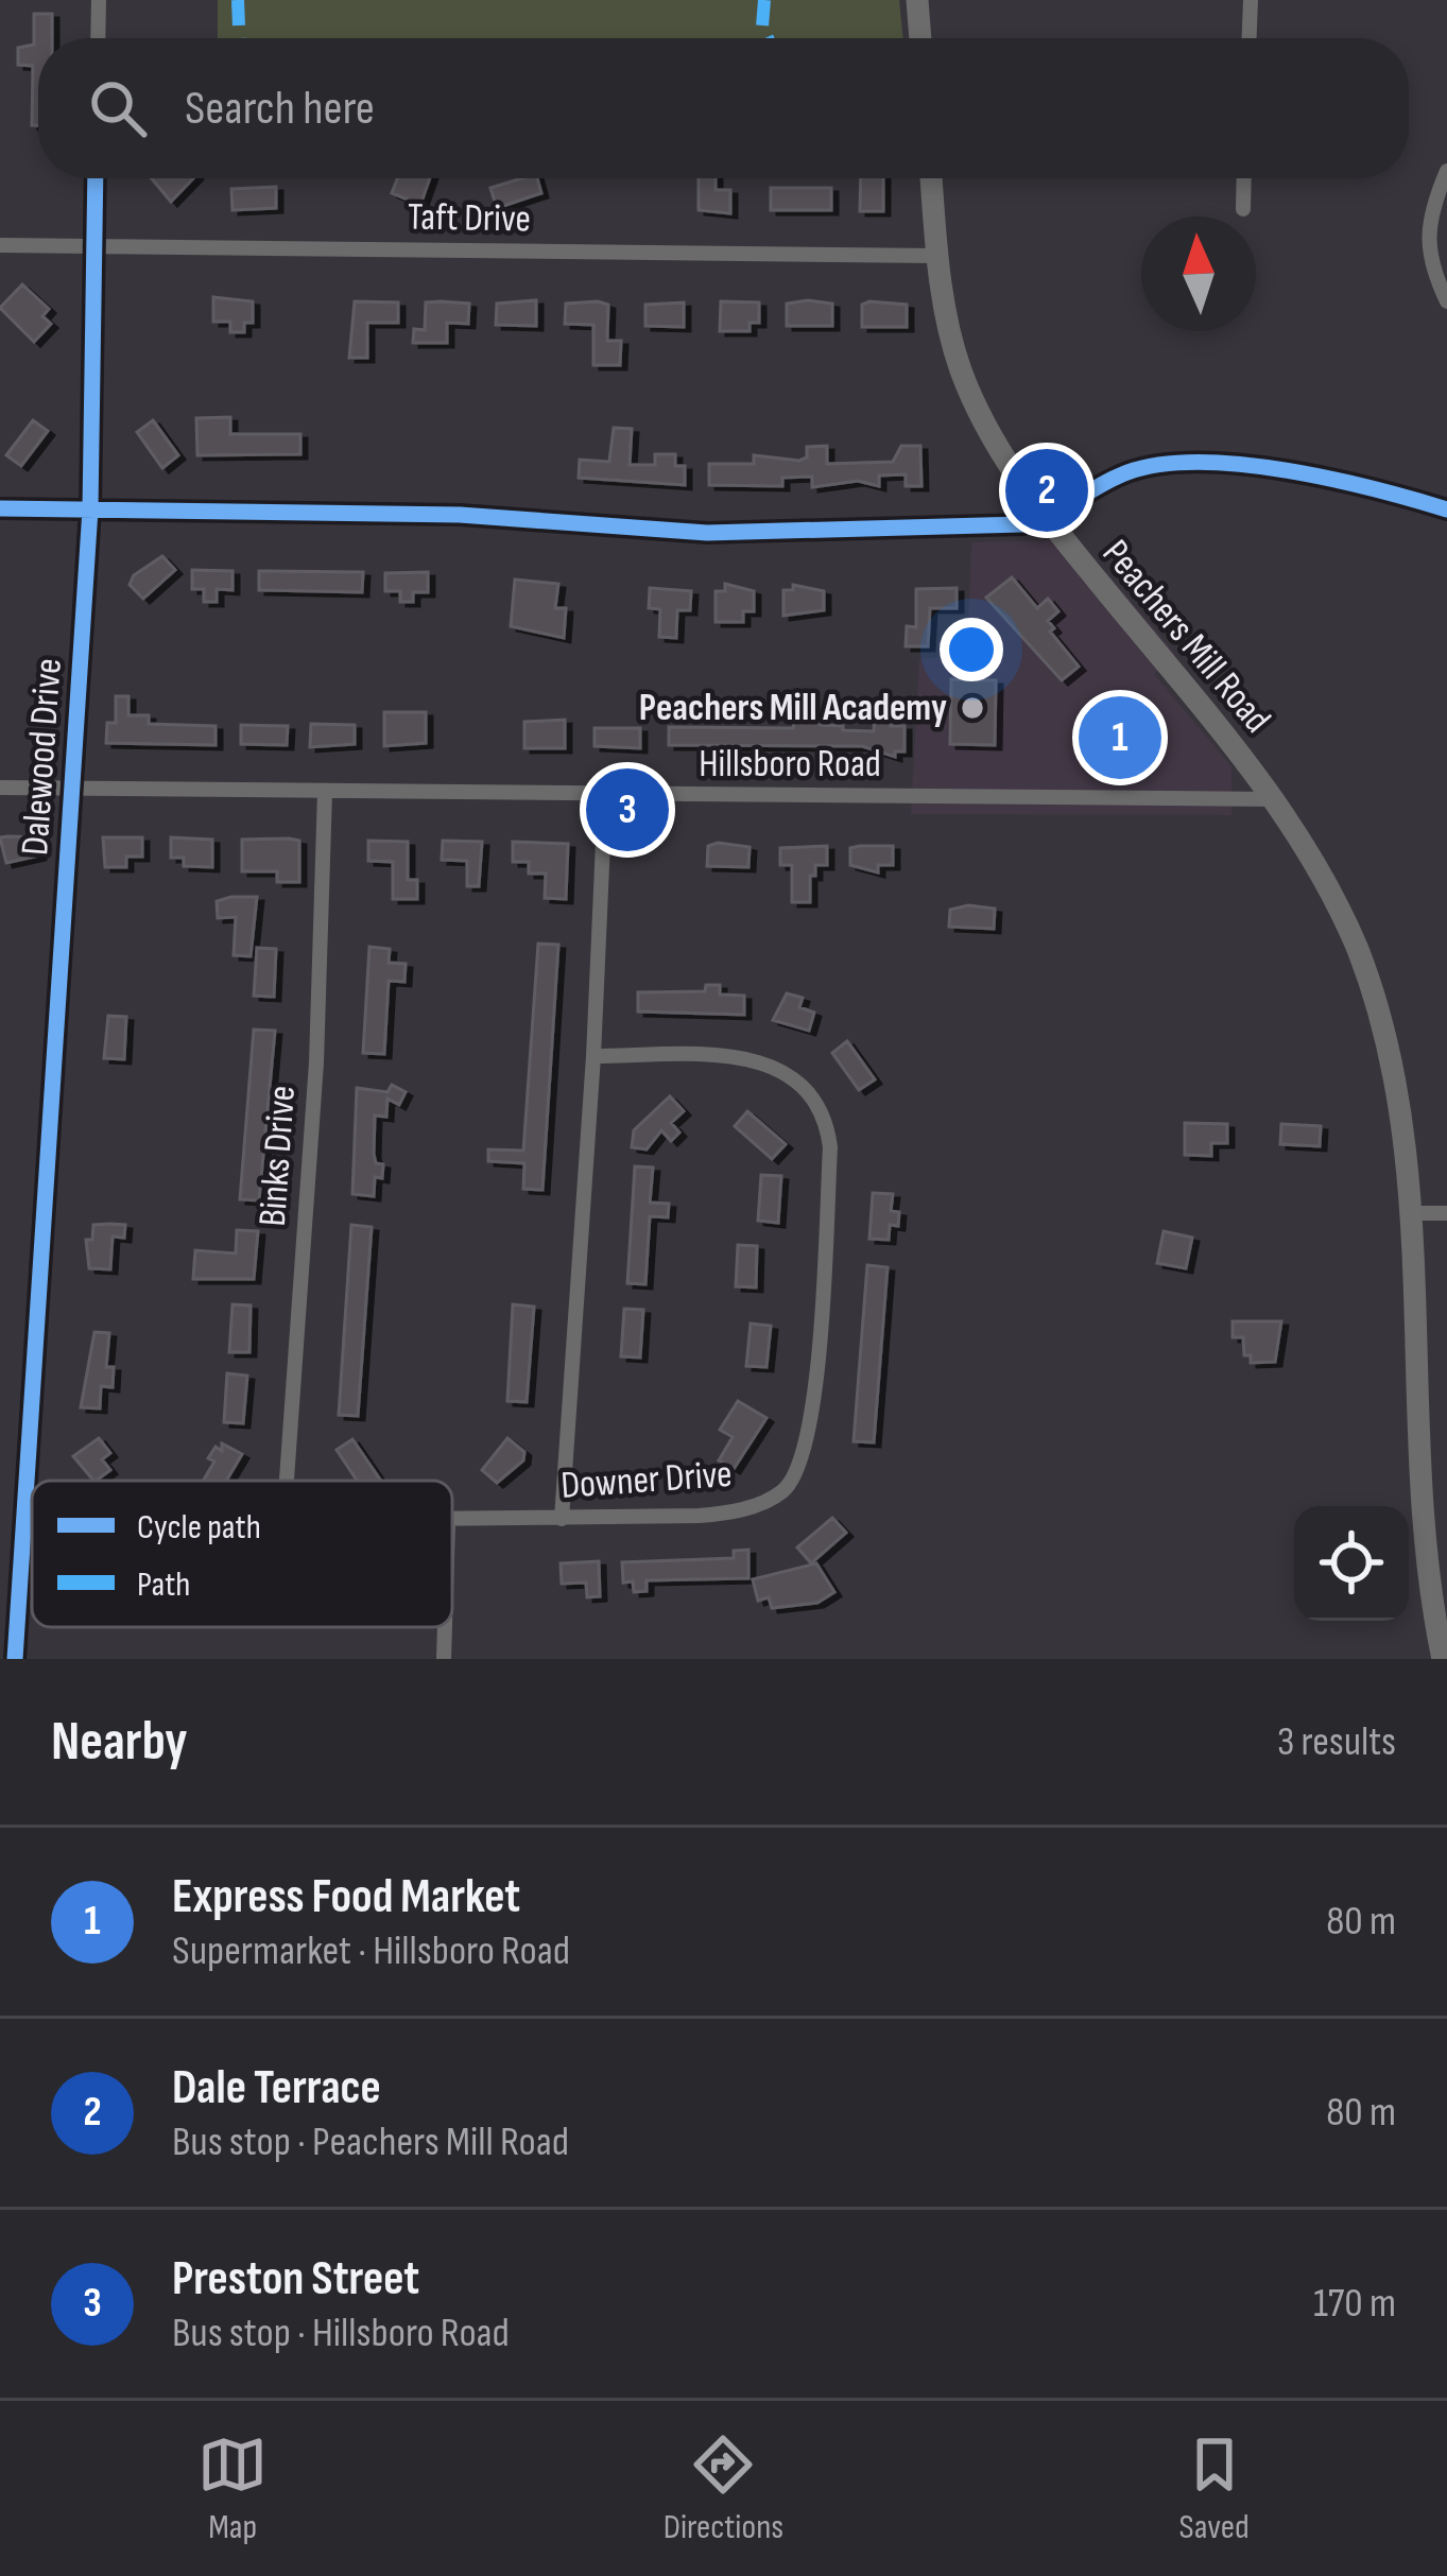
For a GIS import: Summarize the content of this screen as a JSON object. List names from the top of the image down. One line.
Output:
{"streets":{"main road":["Peachers Mill Road"],"street":["Taft Drive","Dalewood Drive","Hillsboro Road","Binks Drive","Downer Drive"]},"crossings":[["Taft Drive","Peachers Mill Road"],["Taft Drive","Dalewood Drive"],["Peachers Mill Road","Hillsboro Road"],["Dalewood Drive","Hillsboro Road"],["Dalewood Drive","Downer Drive"],["Hillsboro Road","Binks Drive"]],"places":["Peachers Mill Academy"],"legend":["Cycle path","Path"],"north":"top","page":{"search":"Search here","pins":["2","1","3"],"heading":["Nearby","3 results"],"list":[{"mark":"1","name":"Express Food Market","note":"Supermarket · Hillsboro Road","value":"80 m"},{"mark":"2","name":"Dale Terrace","note":"Bus stop · Peachers Mill Road","value":"80 m"},{"mark":"3","name":"Preston Street","note":"Bus stop · Hillsboro Road","value":"170 m"}],"nav":["Map","Directions","Saved"]}}
